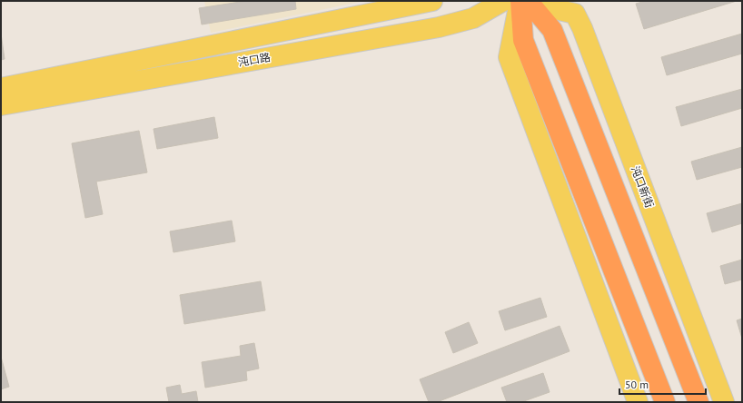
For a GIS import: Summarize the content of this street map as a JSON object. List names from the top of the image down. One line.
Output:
{"streets":{"main road":["沌口路","沌口新街"]},"scale_bar":"50 m"}
